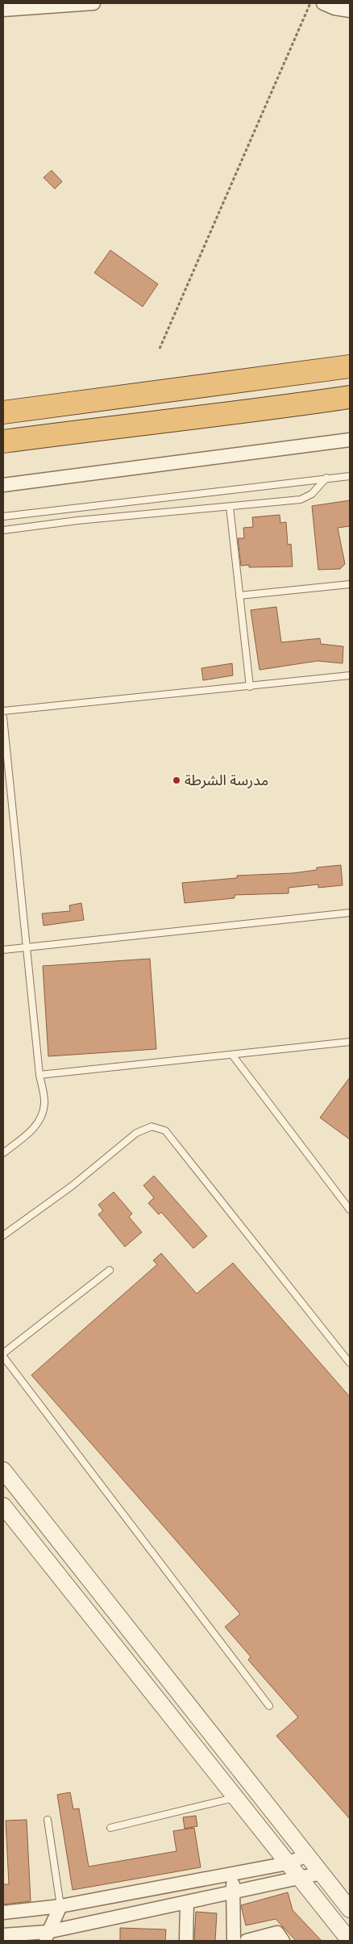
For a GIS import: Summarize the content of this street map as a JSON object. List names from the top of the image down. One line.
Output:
{"places":["مدرسة الشرطة"]}
